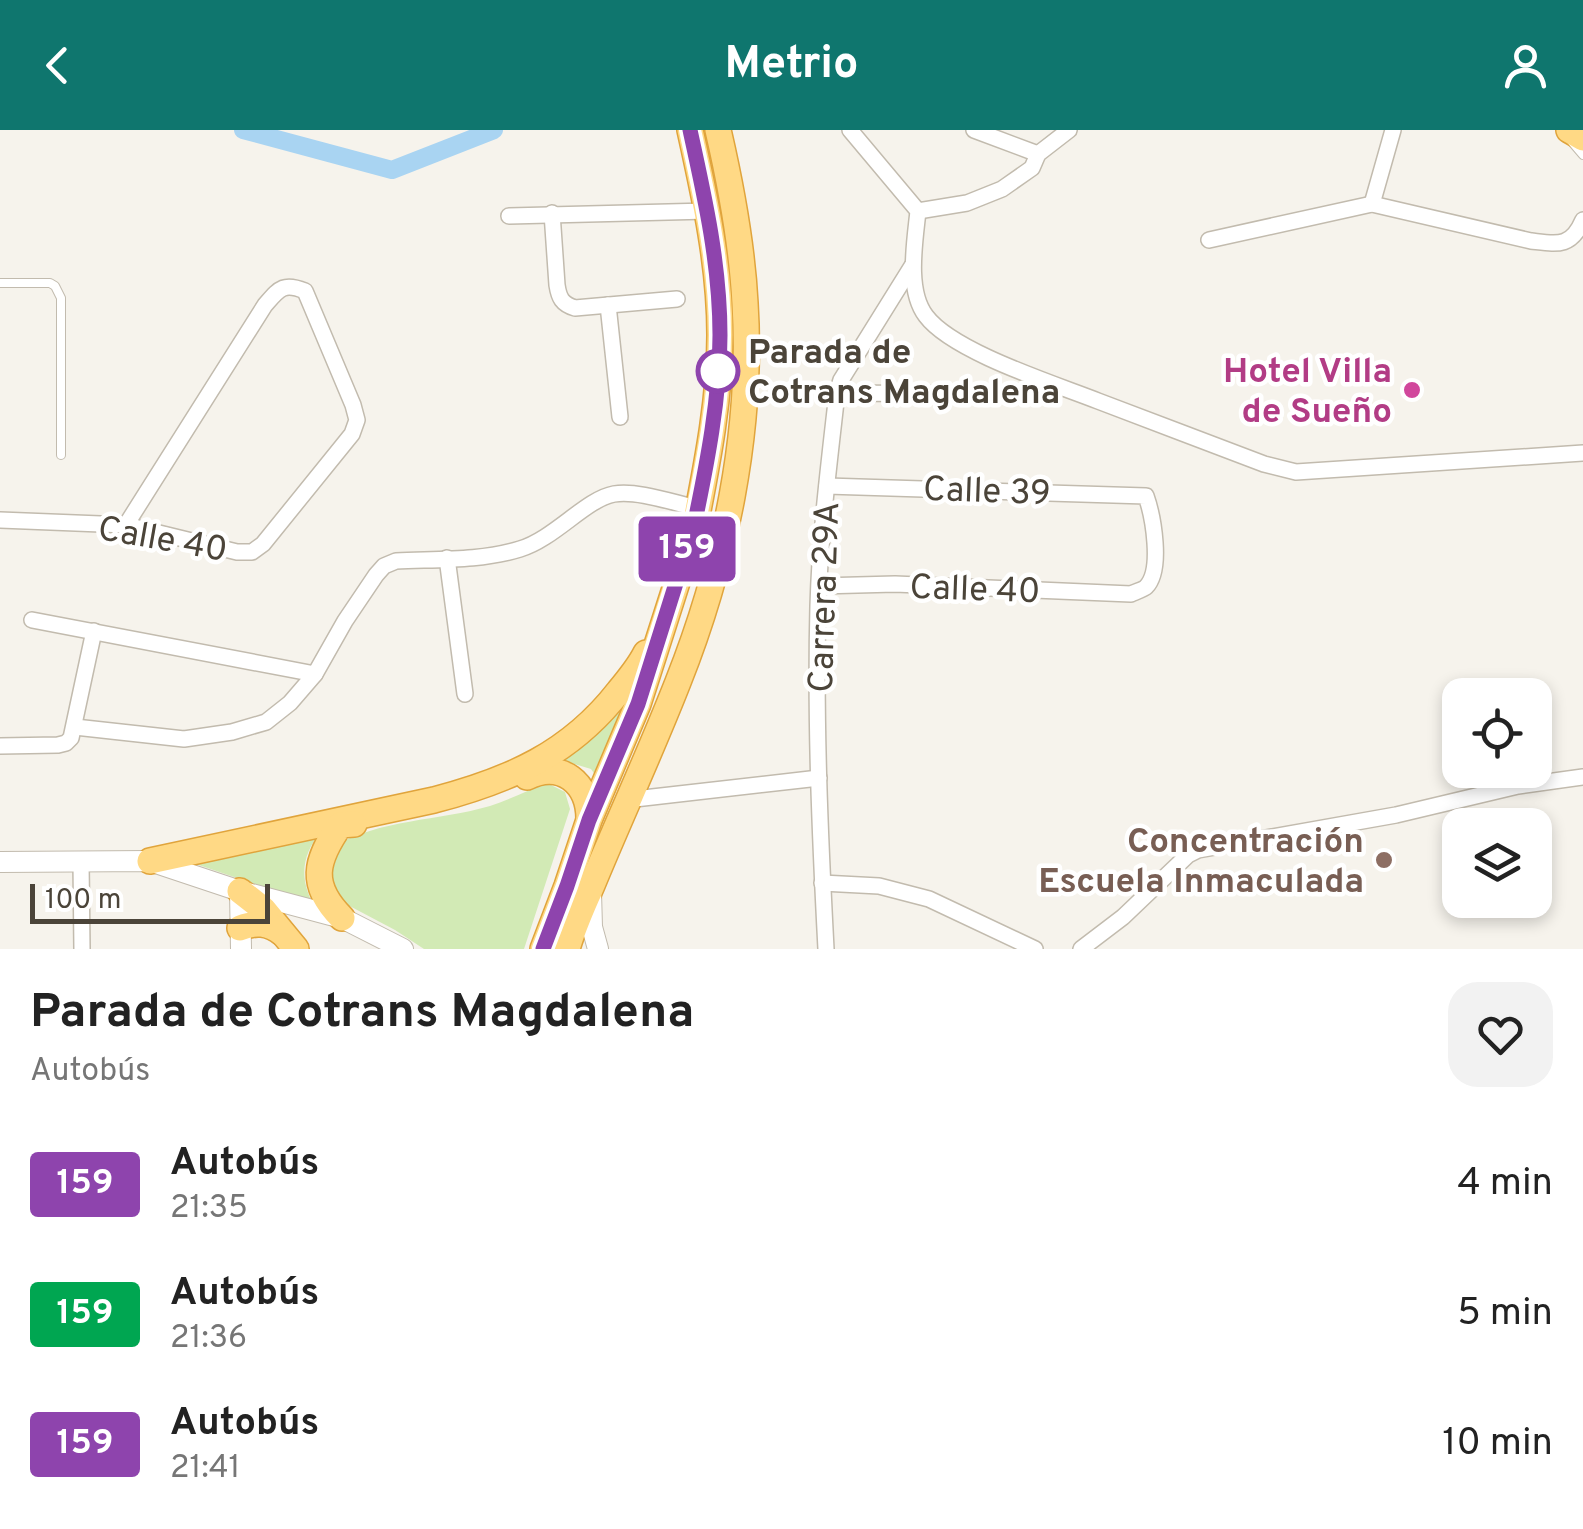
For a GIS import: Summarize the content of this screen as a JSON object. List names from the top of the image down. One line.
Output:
{"streets":{"street":["Calle 39","Calle 40","Carrera 29A"]},"crossings":[["Calle 39","Calle 40"],["Calle 39","Carrera 29A"],["Calle 40","Carrera 29A"]],"places":["Parada de Cotrans Magdalena","Hotel Villa de Sueño","Concentración Escuela Inmaculada"],"lines":["bus line 159"],"scale_bar":"100 m","page":{"header":"Metrio","on_map":"159","scale":"100 m","heading":["Parada de Cotrans Magdalena","Autobús"],"list":[{"mark":"159","name":"Autobús","note":"21:35","value":"4 min"},{"mark":"159","name":"Autobús","note":"21:36","value":"5 min"},{"mark":"159","name":"Autobús","note":"21:41","value":"10 min"}]}}
